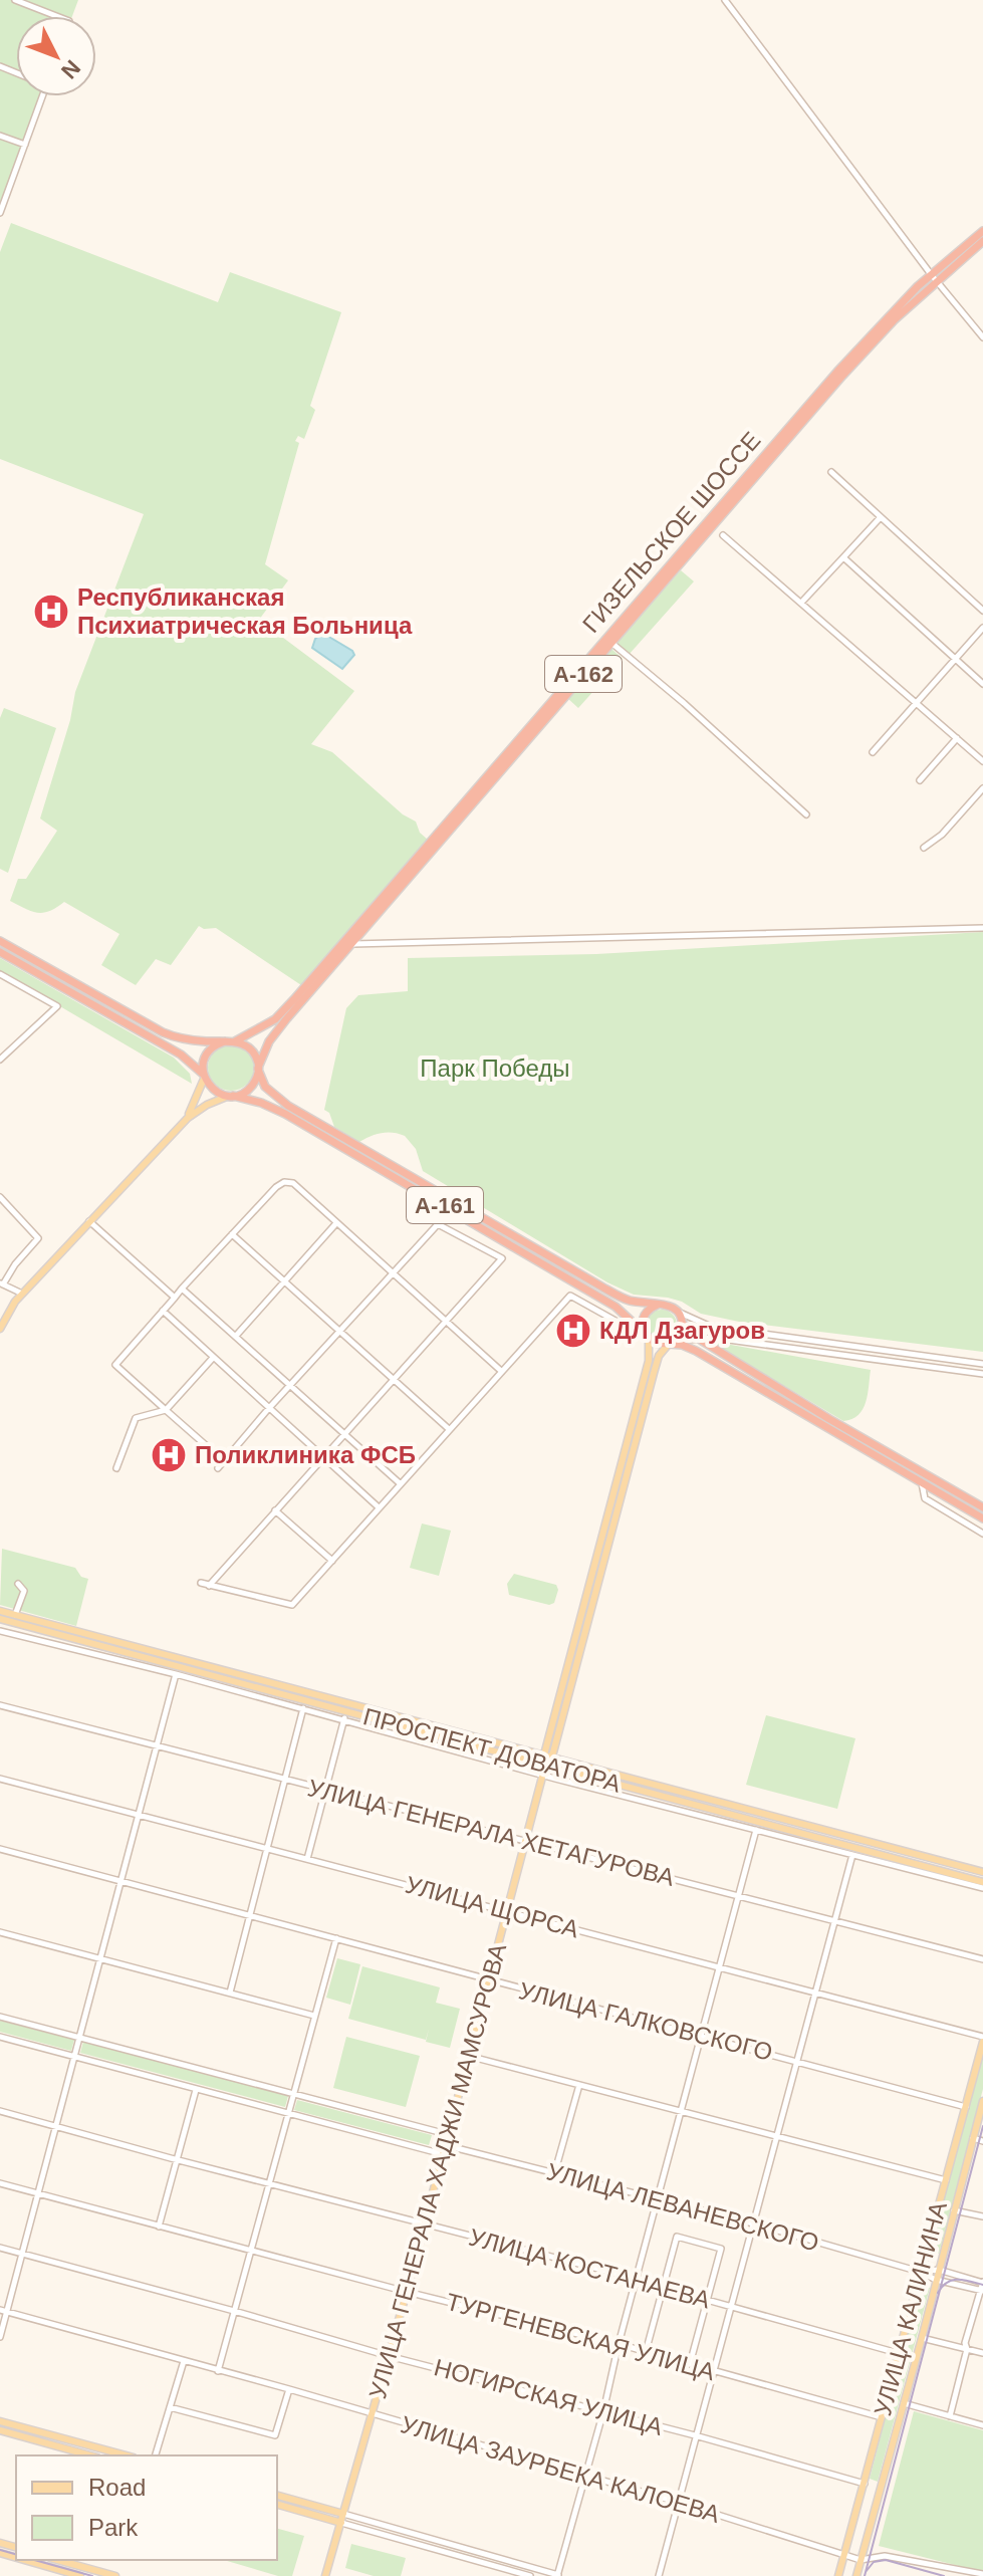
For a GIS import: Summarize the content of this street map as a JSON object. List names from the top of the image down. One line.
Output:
{"streets":{"highway":["ГИЗЕЛЬСКОЕ ШОССЕ","А-162","А-161"],"main road":["ПРОСПЕКТ ДОВАТОРА","УЛИЦА ГЕНЕРАЛА ХАДЖИ МАМСУРОВА","УЛИЦА КАЛИНИНА"],"street":["УЛИЦА ГЕНЕРАЛА ХЕТАГУРОВА","УЛИЦА ЩОРСА","УЛИЦА ГАЛКОВСКОГО","УЛИЦА ЛЕВАНЕВСКОГО","УЛИЦА КОСТАНАЕВА","ТУРГЕНЕВСКАЯ УЛИЦА","НОГИРСКАЯ УЛИЦА","УЛИЦА ЗАУРБЕКА КАЛОЕВА"]},"crossings":[["ГИЗЕЛЬСКОЕ ШОССЕ","А-161"],["А-161","УЛИЦА ГЕНЕРАЛА ХАДЖИ МАМСУРОВА"],["ПРОСПЕКТ ДОВАТОРА","УЛИЦА ГЕНЕРАЛА ХАДЖИ МАМСУРОВА"],["УЛИЦА ГЕНЕРАЛА ХЕТАГУРОВА","УЛИЦА ГЕНЕРАЛА ХАДЖИ МАМСУРОВА"],["УЛИЦА ЩОРСА","УЛИЦА ГЕНЕРАЛА ХАДЖИ МАМСУРОВА"],["УЛИЦА ЩОРСА","УЛИЦА КАЛИНИНА"],["УЛИЦА ГАЛКОВСКОГО","УЛИЦА ГЕНЕРАЛА ХАДЖИ МАМСУРОВА"],["УЛИЦА ГАЛКОВСКОГО","УЛИЦА КАЛИНИНА"],["УЛИЦА ГЕНЕРАЛА ХАДЖИ МАМСУРОВА","УЛИЦА ЛЕВАНЕВСКОГО"],["УЛИЦА ГЕНЕРАЛА ХАДЖИ МАМСУРОВА","УЛИЦА КОСТАНАЕВА"],["УЛИЦА ГЕНЕРАЛА ХАДЖИ МАМСУРОВА","ТУРГЕНЕВСКАЯ УЛИЦА"],["УЛИЦА ГЕНЕРАЛА ХАДЖИ МАМСУРОВА","НОГИРСКАЯ УЛИЦА"],["УЛИЦА ГЕНЕРАЛА ХАДЖИ МАМСУРОВА","УЛИЦА ЗАУРБЕКА КАЛОЕВА"],["УЛИЦА ЛЕВАНЕВСКОГО","УЛИЦА КАЛИНИНА"],["УЛИЦА КОСТАНАЕВА","УЛИЦА КАЛИНИНА"],["УЛИЦА КАЛИНИНА","ТУРГЕНЕВСКАЯ УЛИЦА"],["УЛИЦА КАЛИНИНА","НОГИРСКАЯ УЛИЦА"],["УЛИЦА КАЛИНИНА","УЛИЦА ЗАУРБЕКА КАЛОЕВА"]],"parks":["Парк Победы"],"places":{"hospital":["Республиканская Психиатрическая Больница","КДЛ Дзагуров","Поликлиника ФСБ"]},"legend":["Road","Park"],"north":"bottom right"}
